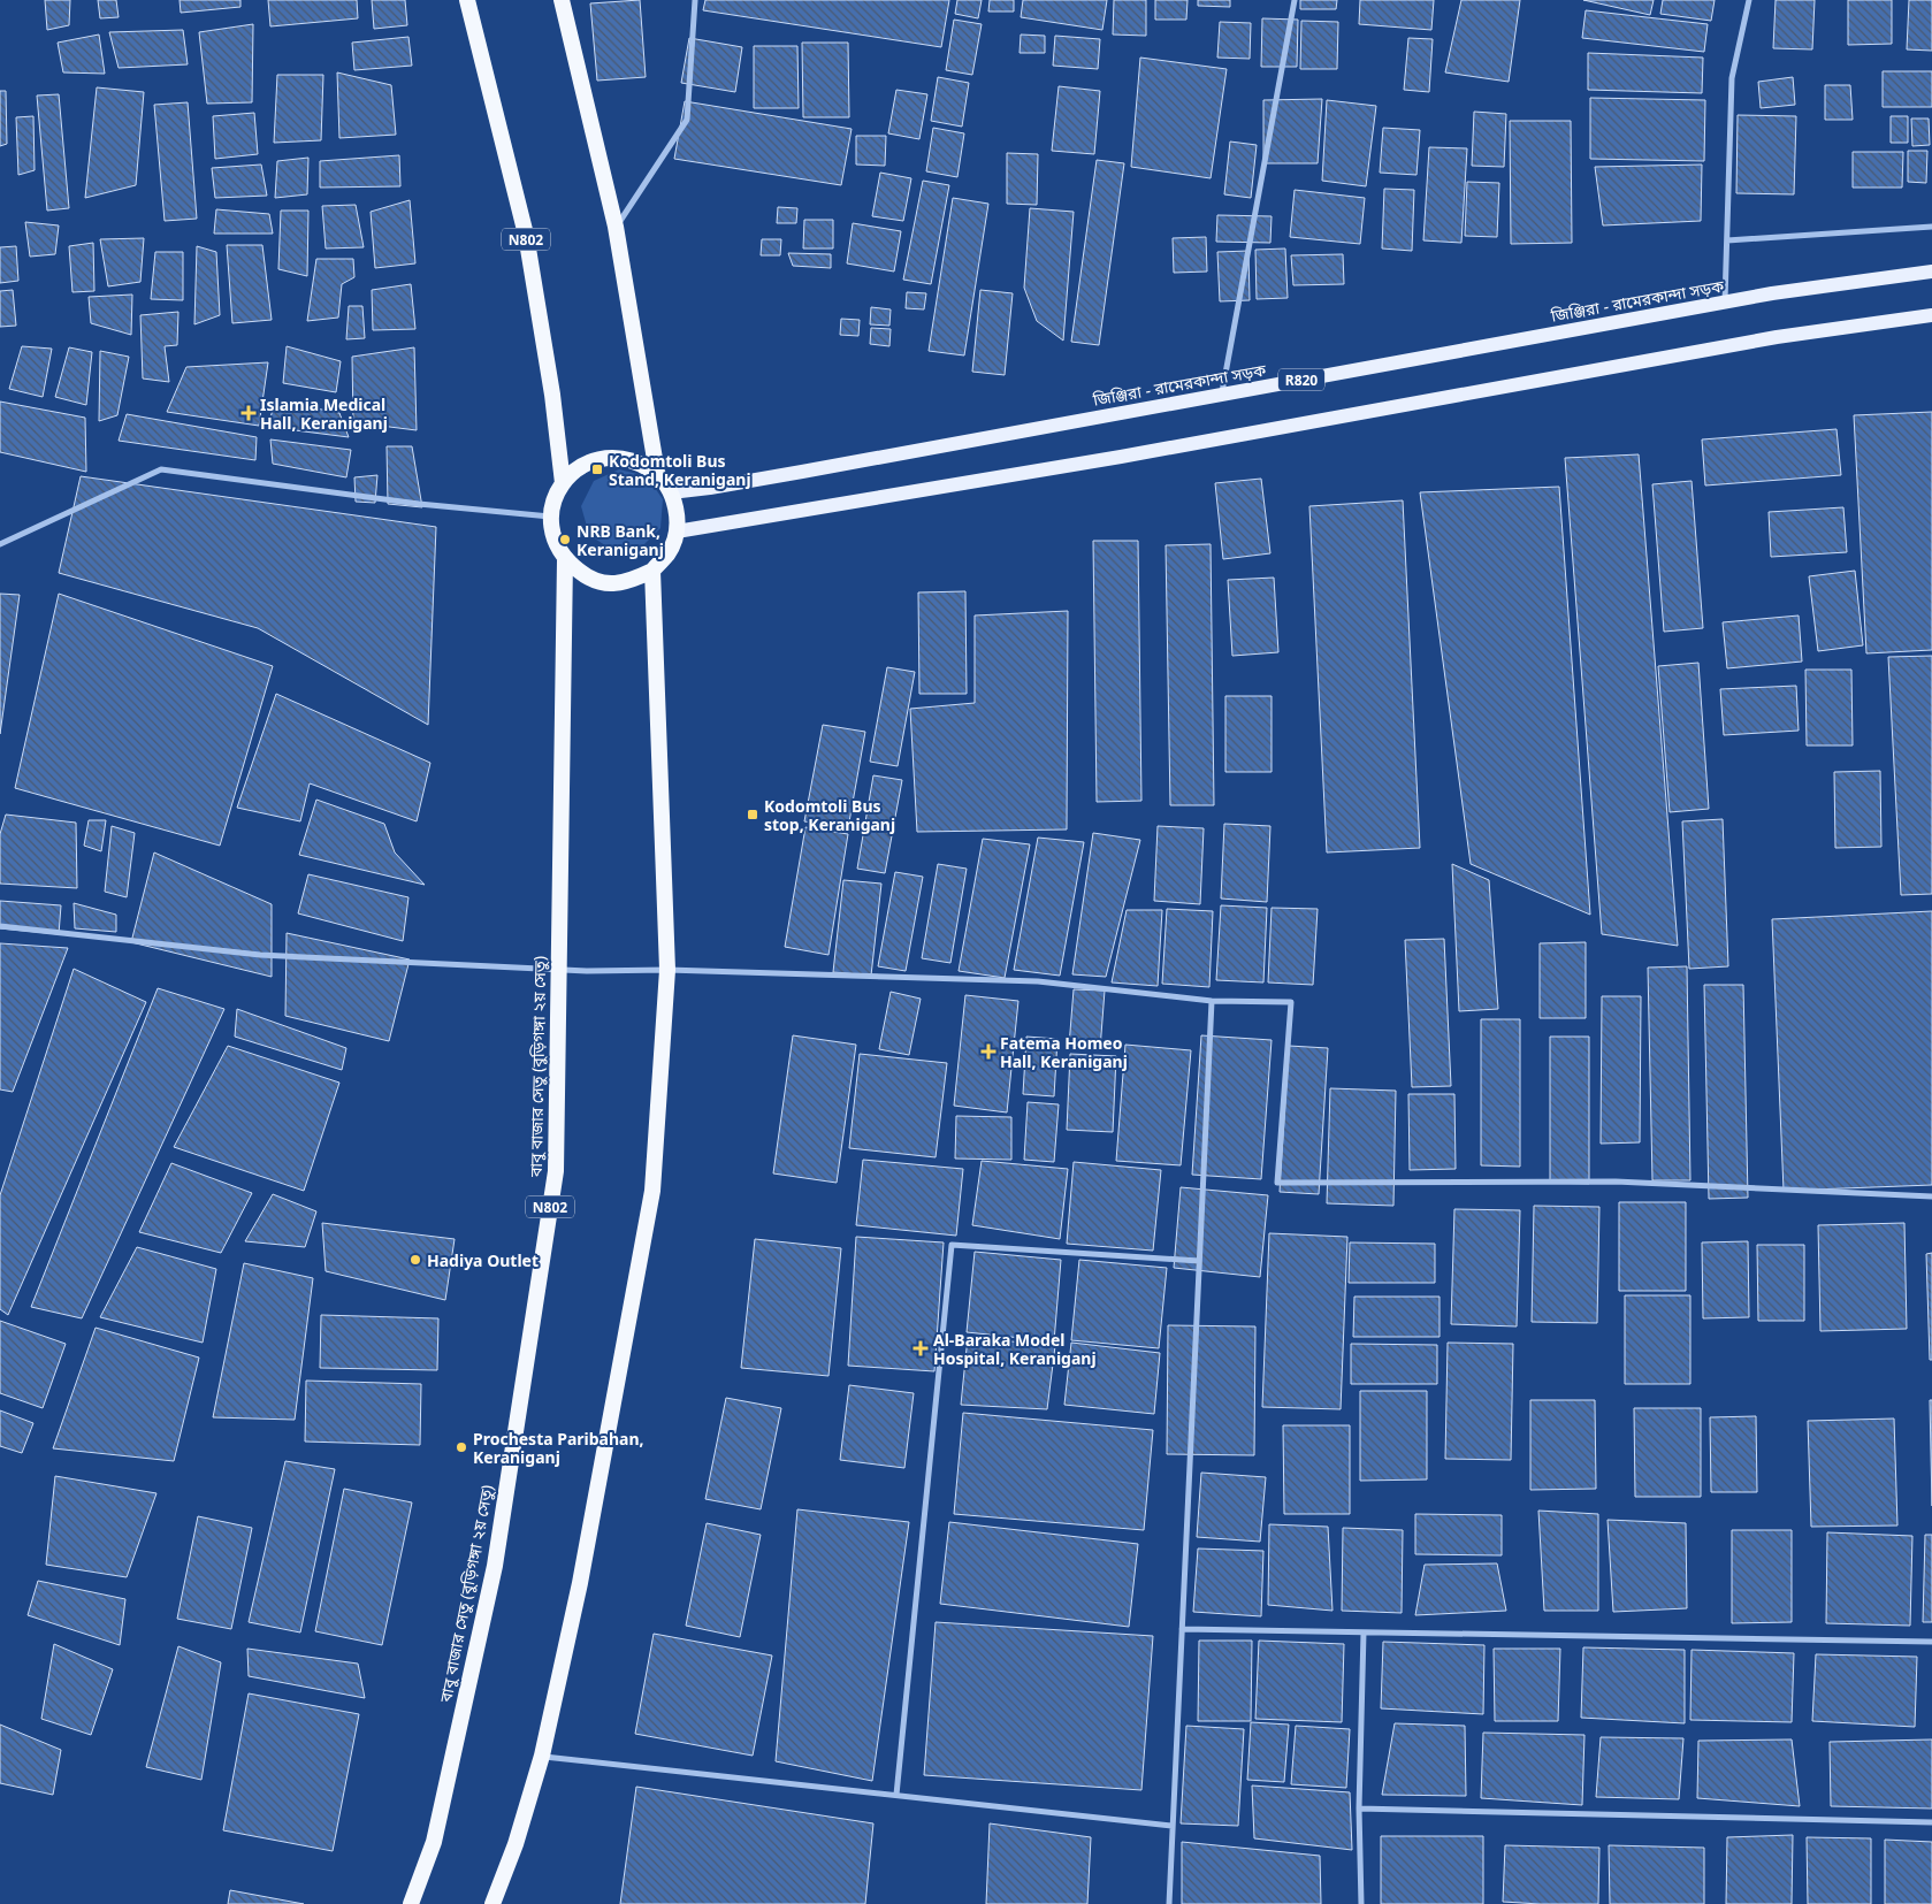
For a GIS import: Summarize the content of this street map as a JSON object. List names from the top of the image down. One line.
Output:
{"streets":{"highway":["N802","বাবু বাজার সেতু (বুড়িগঙ্গা ২য় সেতু)"],"main road":["জিঞ্জিরা - রামেরকান্দা সড়ক","R820"]},"crossings":[["N802","জিঞ্জিরা - রামেরকান্দা সড়ক"],["N802","বাবু বাজার সেতু (বুড়িগঙ্গা ২য় সেতু)"],["জিঞ্জিরা - রামেরকান্দা সড়ক","বাবু বাজার সেতু (বুড়িগঙ্গা ২য় সেতু)"]],"places":{"health":["Islamia Medical Hall, Keraniganj","Fatema Homeo Hall, Keraniganj","Al-Baraka Model Hospital, Keraniganj"],"transit":["Kodomtoli Bus Stand, Keraniganj","Kodomtoli Bus stop, Keraniganj"],"other":["NRB Bank, Keraniganj","Hadiya Outlet","Prochesta Paribahan, Keraniganj"]}}
